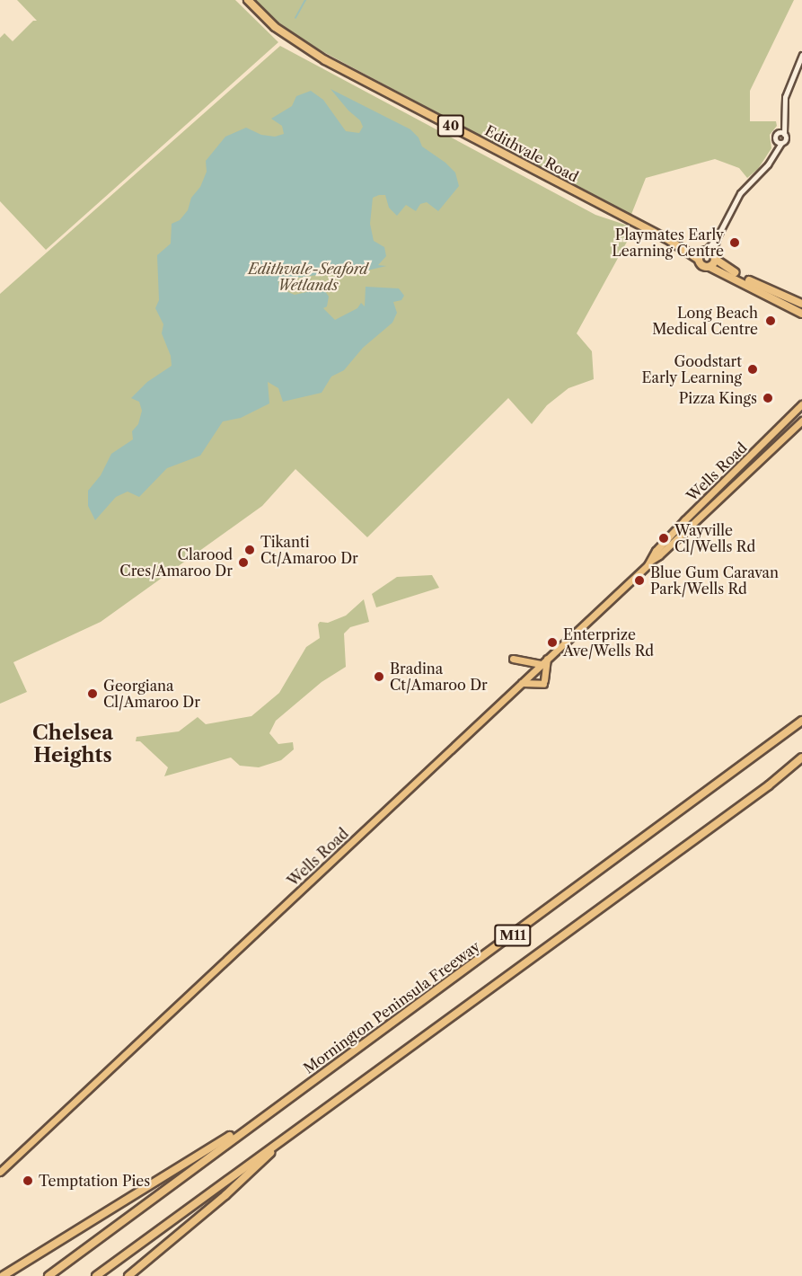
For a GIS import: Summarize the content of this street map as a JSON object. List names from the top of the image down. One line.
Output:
{"streets":{"highway":["40","Edithvale Road","M11","Mornington Peninsula Freeway"],"main road":["Wells Road"]},"crossings":[["40","Edithvale Road"]],"districts":["Chelsea Heights"],"parks":["Edithvale-Seaford Wetlands"],"places":["Playmates Early Learning Centre","Long Beach Medical Centre","Goodstart Early Learning","Pizza Kings","Wayville Cl/Wells Rd","Tikanti Ct/Amaroo Dr","Clarood Cres/Amaroo Dr","Blue Gum Caravan Park/Wells Rd","Enterprize Ave/Wells Rd","Bradina Ct/Amaroo Dr","Georgiana Cl/Amaroo Dr","Temptation Pies"]}
